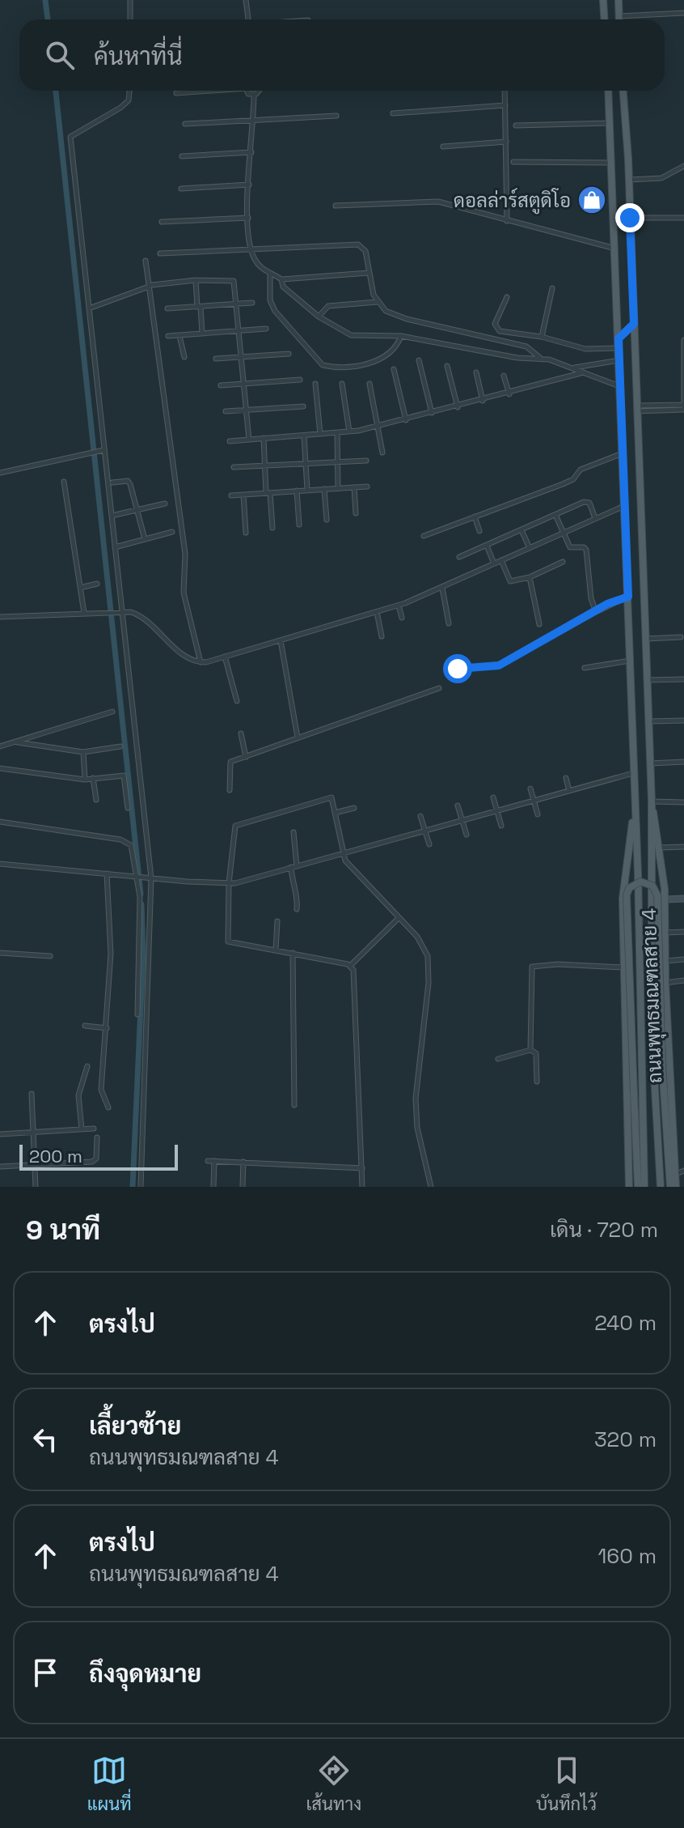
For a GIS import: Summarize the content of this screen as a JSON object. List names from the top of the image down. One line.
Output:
{"streets":{"main road":["ถนนพุทธมณฑลสาย 4"]},"places":{"shop":["ดอลล่าร์สตูดิโอ"]},"scale_bar":"200 m","page":{"search":"ค้นหาที่นี่","scale":"200 m","heading":["9 นาที","เดิน · 720 m"],"list":[["ตรงไป","240 m"],["เลี้ยวซ้าย","ถนนพุทธมณฑลสาย 4","320 m"],["ตรงไป","ถนนพุทธมณฑลสาย 4","160 m"],"ถึงจุดหมาย"],"nav":["แผนที่","เส้นทาง","บันทึกไว้"]}}
